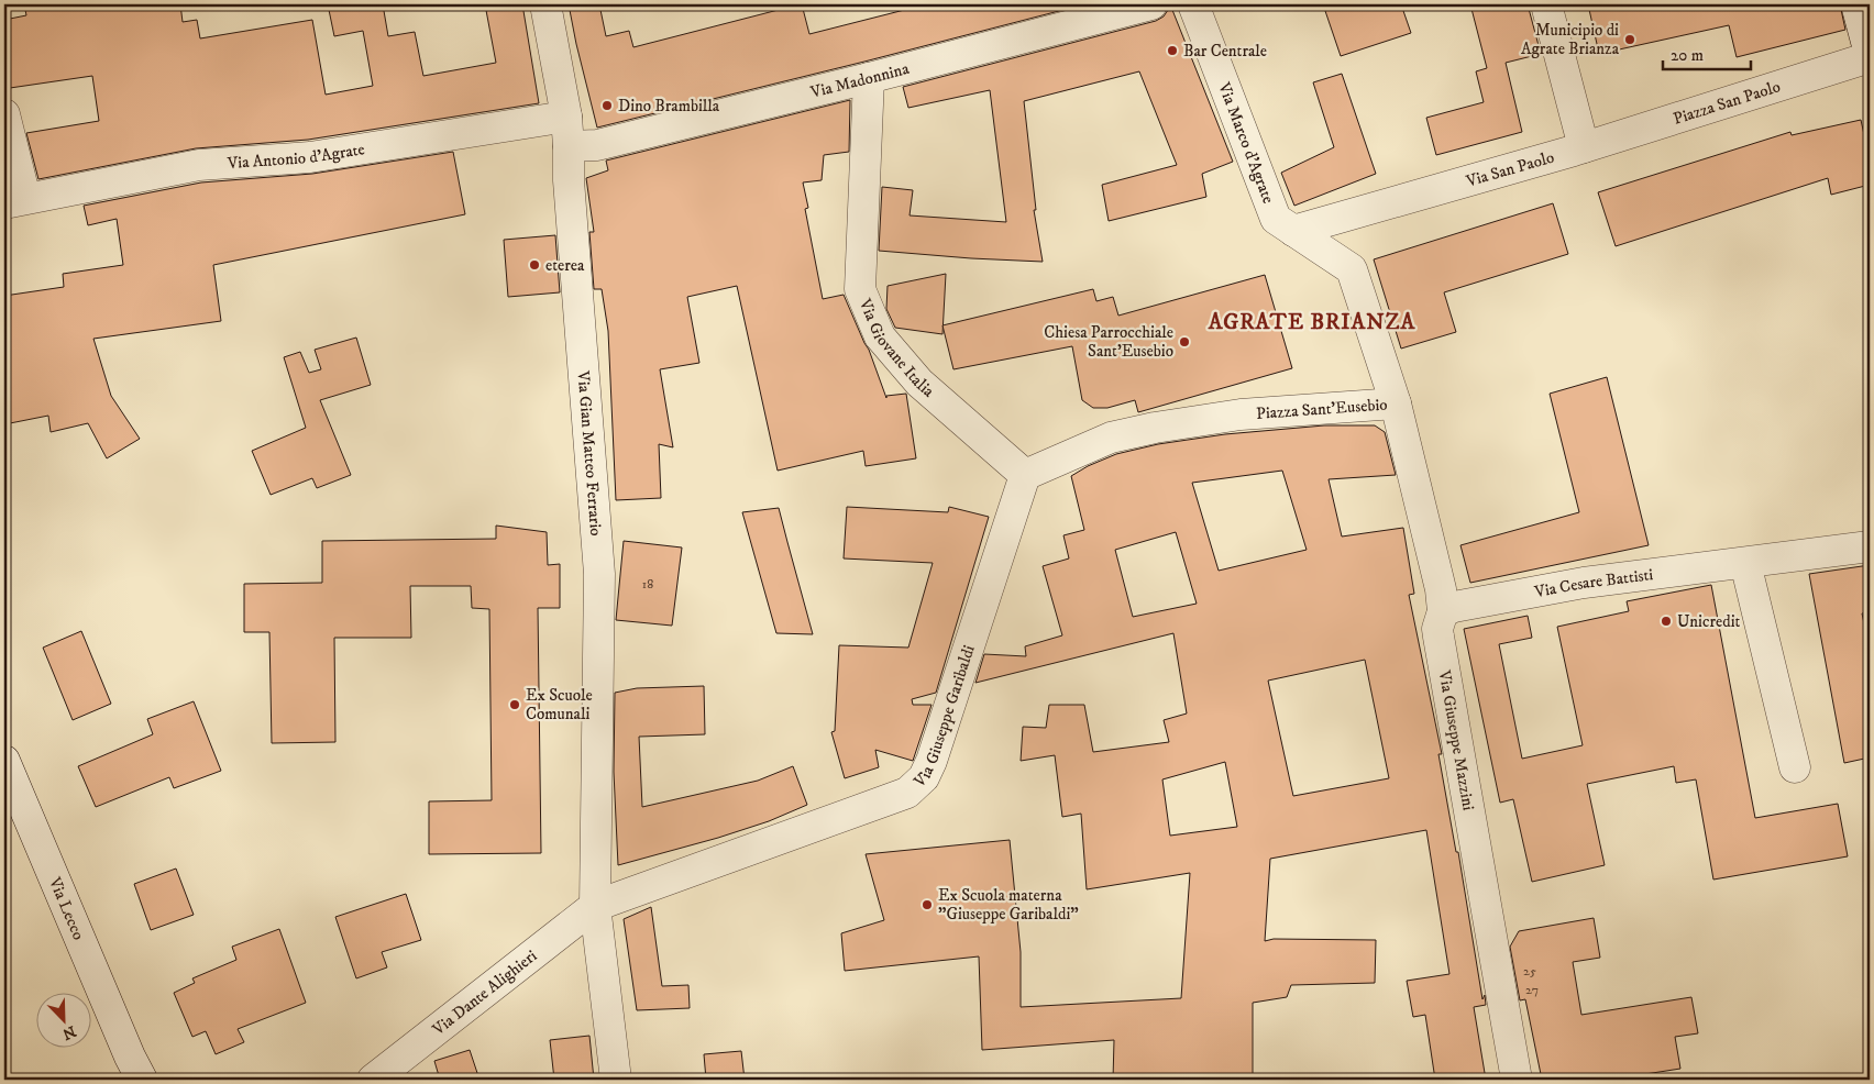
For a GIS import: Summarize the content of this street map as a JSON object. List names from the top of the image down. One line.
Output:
{"streets":{"street":["Via Madonnina","Piazza San Paolo","Via Marco d'Agrate","Via Antonio d'Agrate","Via San Paolo","Via Giovane Italia","Piazza Sant'Eusebio","Via Gian Matteo Ferrario","Via Cesare Battisti","Via Giuseppe Garibaldi","Via Giuseppe Mazzini","Via Lecco","Via Dante Alighieri"]},"crossings":[["Via Madonnina","Via Giovane Italia"],["Via Madonnina","Via Gian Matteo Ferrario"],["Piazza San Paolo","Via San Paolo"],["Via Marco d'Agrate","Via San Paolo"],["Via Marco d'Agrate","Piazza Sant'Eusebio"],["Via Antonio d'Agrate","Via Gian Matteo Ferrario"],["Via San Paolo","Piazza Sant'Eusebio"],["Via Giovane Italia","Piazza Sant'Eusebio"],["Via Giovane Italia","Via Giuseppe Garibaldi"],["Piazza Sant'Eusebio","Via Giuseppe Garibaldi"],["Piazza Sant'Eusebio","Via Giuseppe Mazzini"],["Via Gian Matteo Ferrario","Via Giuseppe Garibaldi"],["Via Gian Matteo Ferrario","Via Dante Alighieri"],["Via Cesare Battisti","Via Giuseppe Mazzini"],["Via Giuseppe Garibaldi","Via Dante Alighieri"]],"districts":["AGRATE BRIANZA"],"places":["Municipio di Agrate Brianza","Bar Centrale","Dino Brambilla","eterea","Chiesa Parrocchiale Sant'Eusebio","Unicredit","Ex Scuole Comunali","Ex Scuola materna \"Giuseppe Garibaldi\""],"house_numbers":["18","25","27"],"scale_bar":"20 m","north":"bottom right"}
